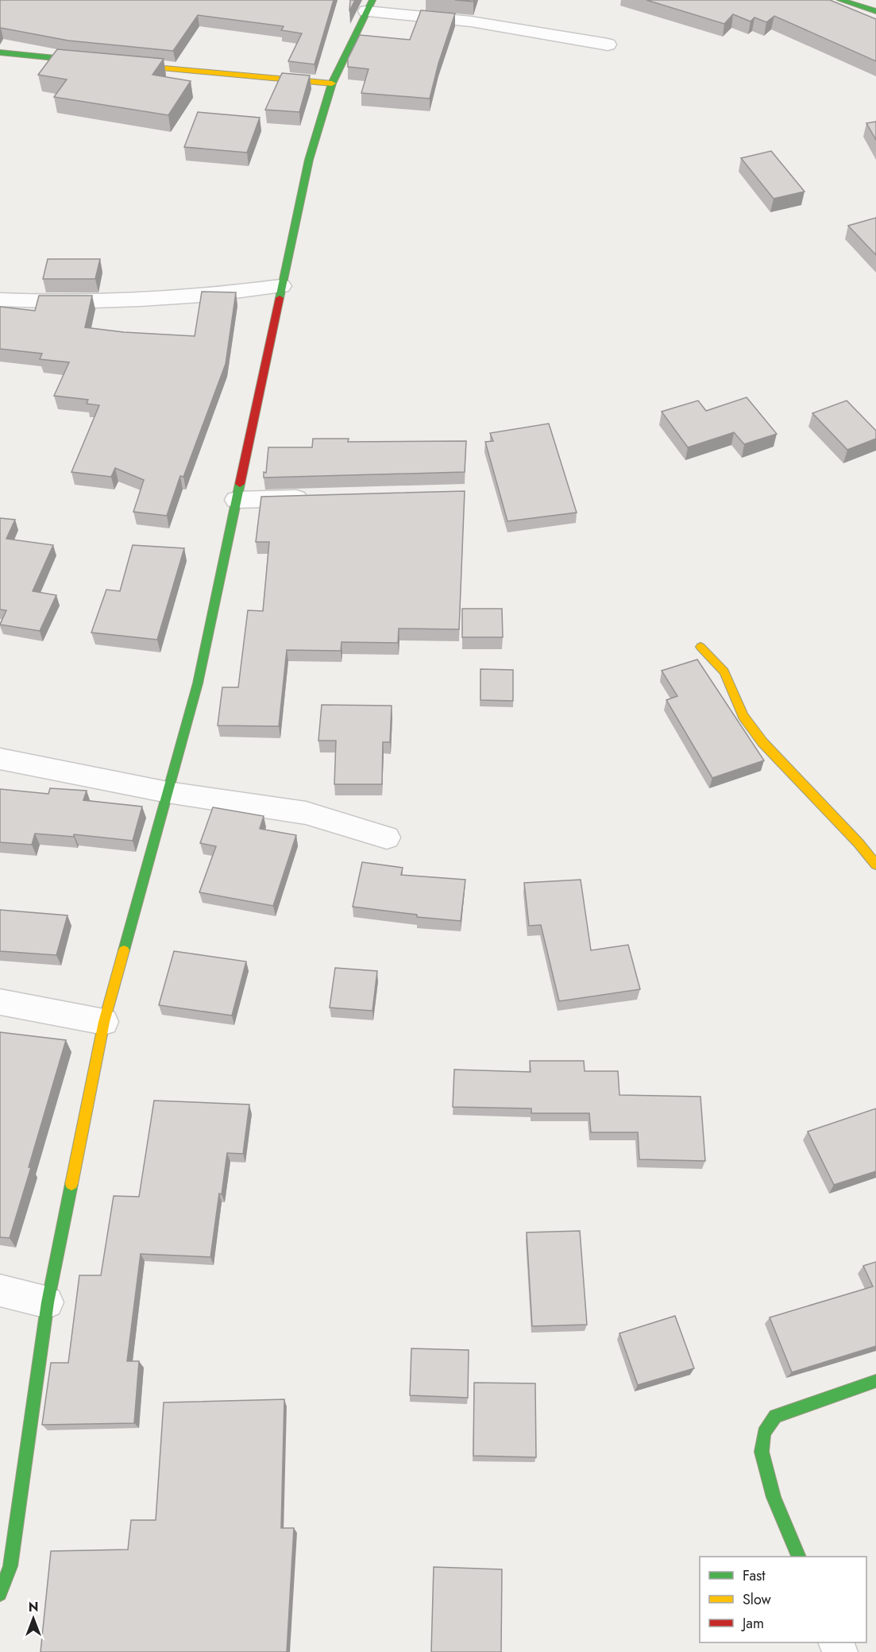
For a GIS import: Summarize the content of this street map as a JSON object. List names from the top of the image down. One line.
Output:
{"legend":["Fast","Slow","Jam"],"north":"top"}
